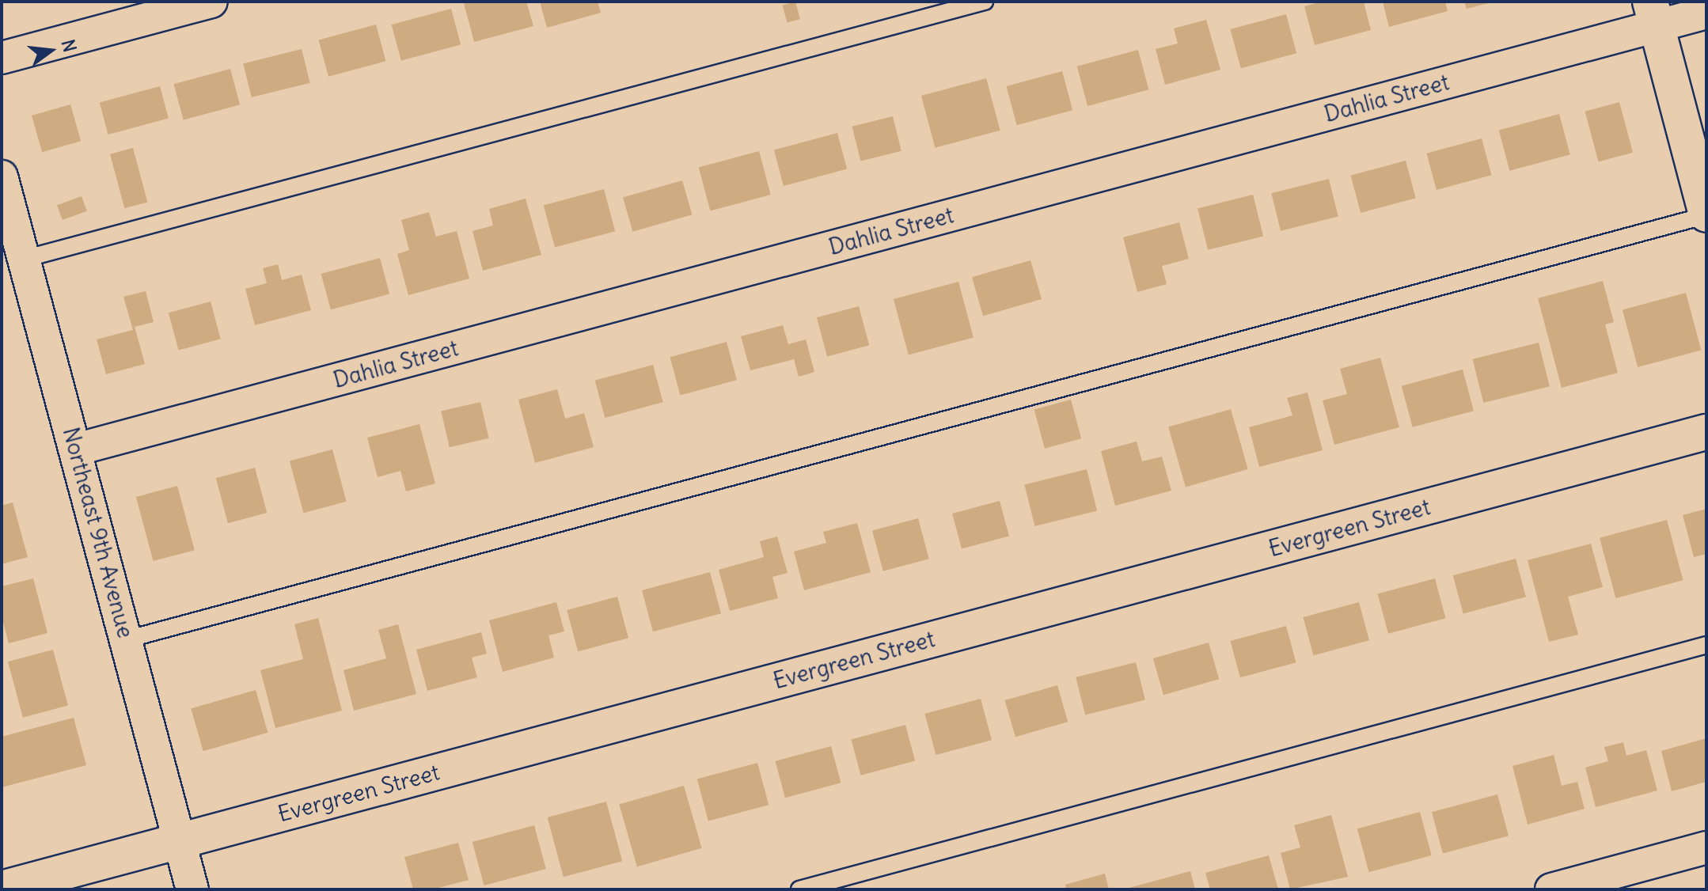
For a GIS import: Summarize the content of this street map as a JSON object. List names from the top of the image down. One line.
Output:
{"streets":{"street":["Dahlia Street","Evergreen Street","Northeast 9th Avenue"]},"crossings":[["Dahlia Street","Northeast 9th Avenue"],["Evergreen Street","Northeast 9th Avenue"]],"north":"right"}
